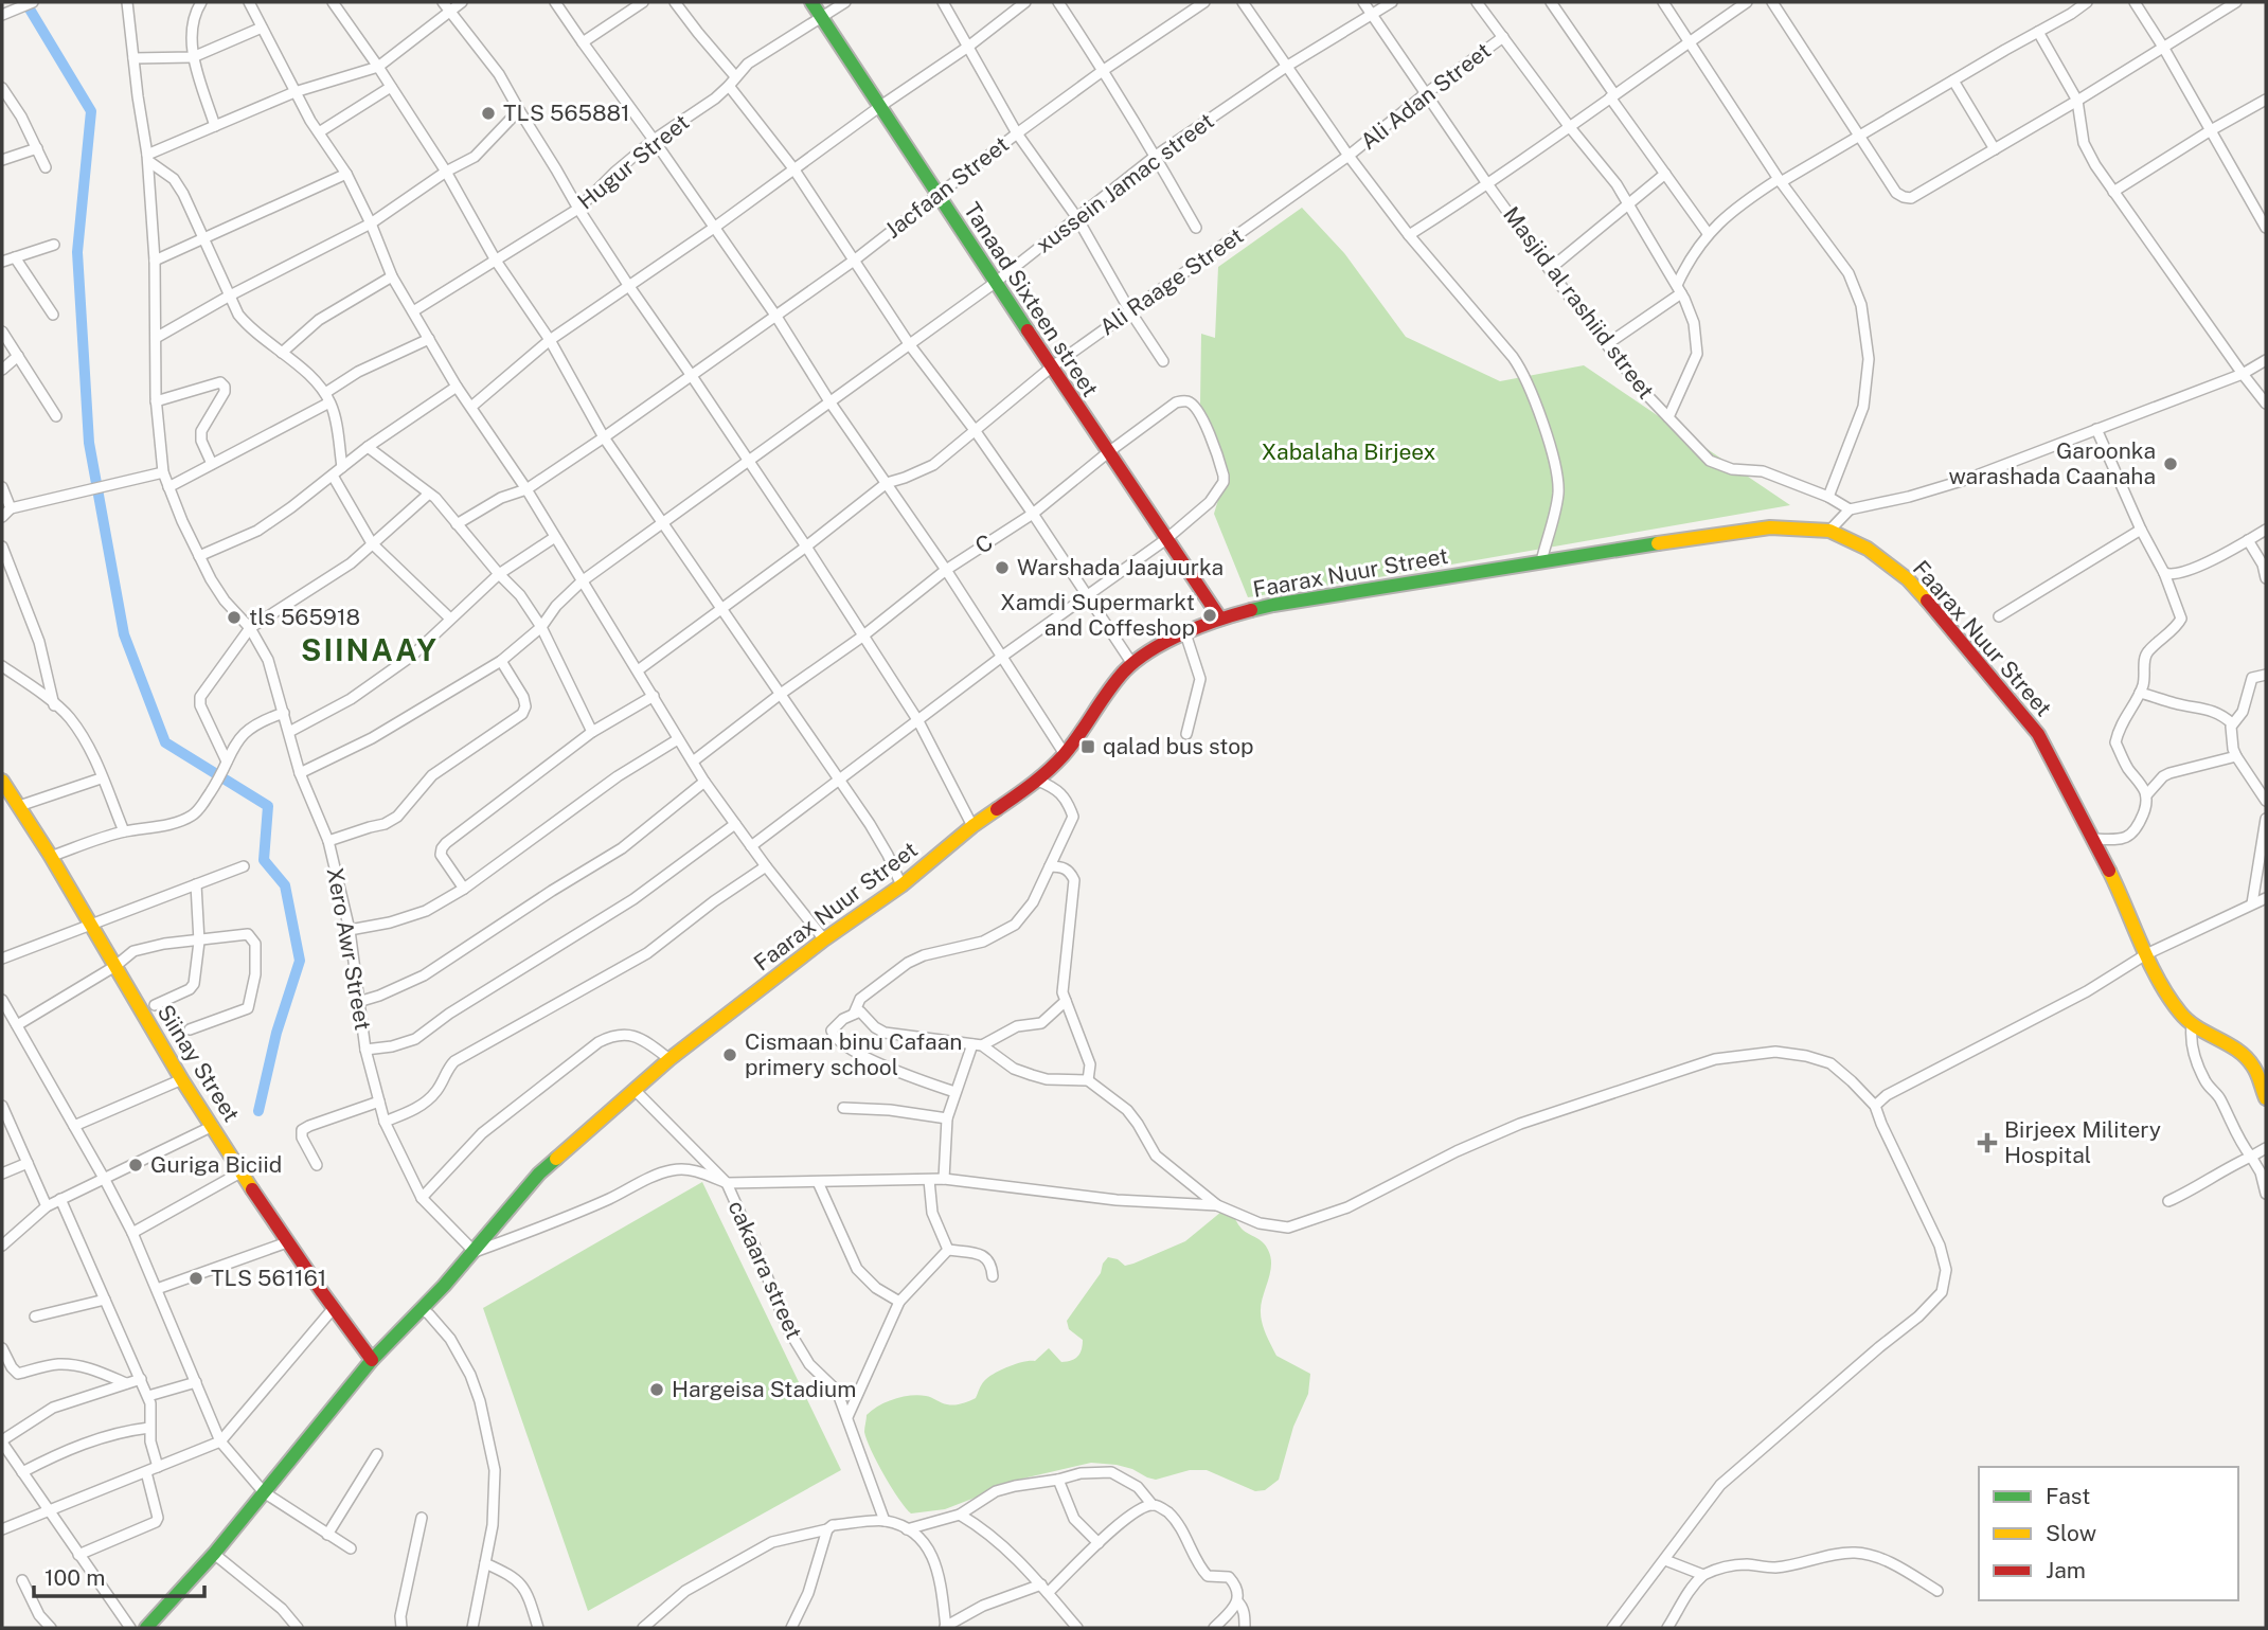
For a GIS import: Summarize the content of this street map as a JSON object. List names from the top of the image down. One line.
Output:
{"streets":{"main road":["Tanaad Sixteen street","Faarax Nuur Street","Siinay Street"],"street":["Ali Adan Street","Hugur Street","xussein Jamac street","Jacfaan Street","Ali Raage Street","Masjid al rashiid street","C","Xero Awr Street","cakaara street"]},"crossings":[["Ali Adan Street","Ali Raage Street"],["Ali Adan Street","Masjid al rashiid street"],["Hugur Street","Tanaad Sixteen street"],["xussein Jamac street","Tanaad Sixteen street"],["xussein Jamac street","Masjid al rashiid street"],["xussein Jamac street","Xero Awr Street"],["Jacfaan Street","Tanaad Sixteen street"],["Ali Raage Street","Tanaad Sixteen street"],["Tanaad Sixteen street","C"],["Tanaad Sixteen street","Faarax Nuur Street"],["Faarax Nuur Street","Xero Awr Street"],["Faarax Nuur Street","Siinay Street"],["Faarax Nuur Street","cakaara street"],["Xero Awr Street","cakaara street"]],"districts":["SIINAAY"],"parks":["Xabalaha Birjeex"],"places":{"other":["TLS 565881","Garoonka warashada Caanaha","Warshada Jaajuurka","Xamdi Supermarkt and Coffeshop","tls 565918","Cismaan binu Cafaan primery school","Guriga Biciid","TLS 561161","Hargeisa Stadium"],"transit":["qalad bus stop"],"health":["Birjeex Militery Hospital"]},"legend":["Fast","Slow","Jam"],"scale_bar":"100 m"}
